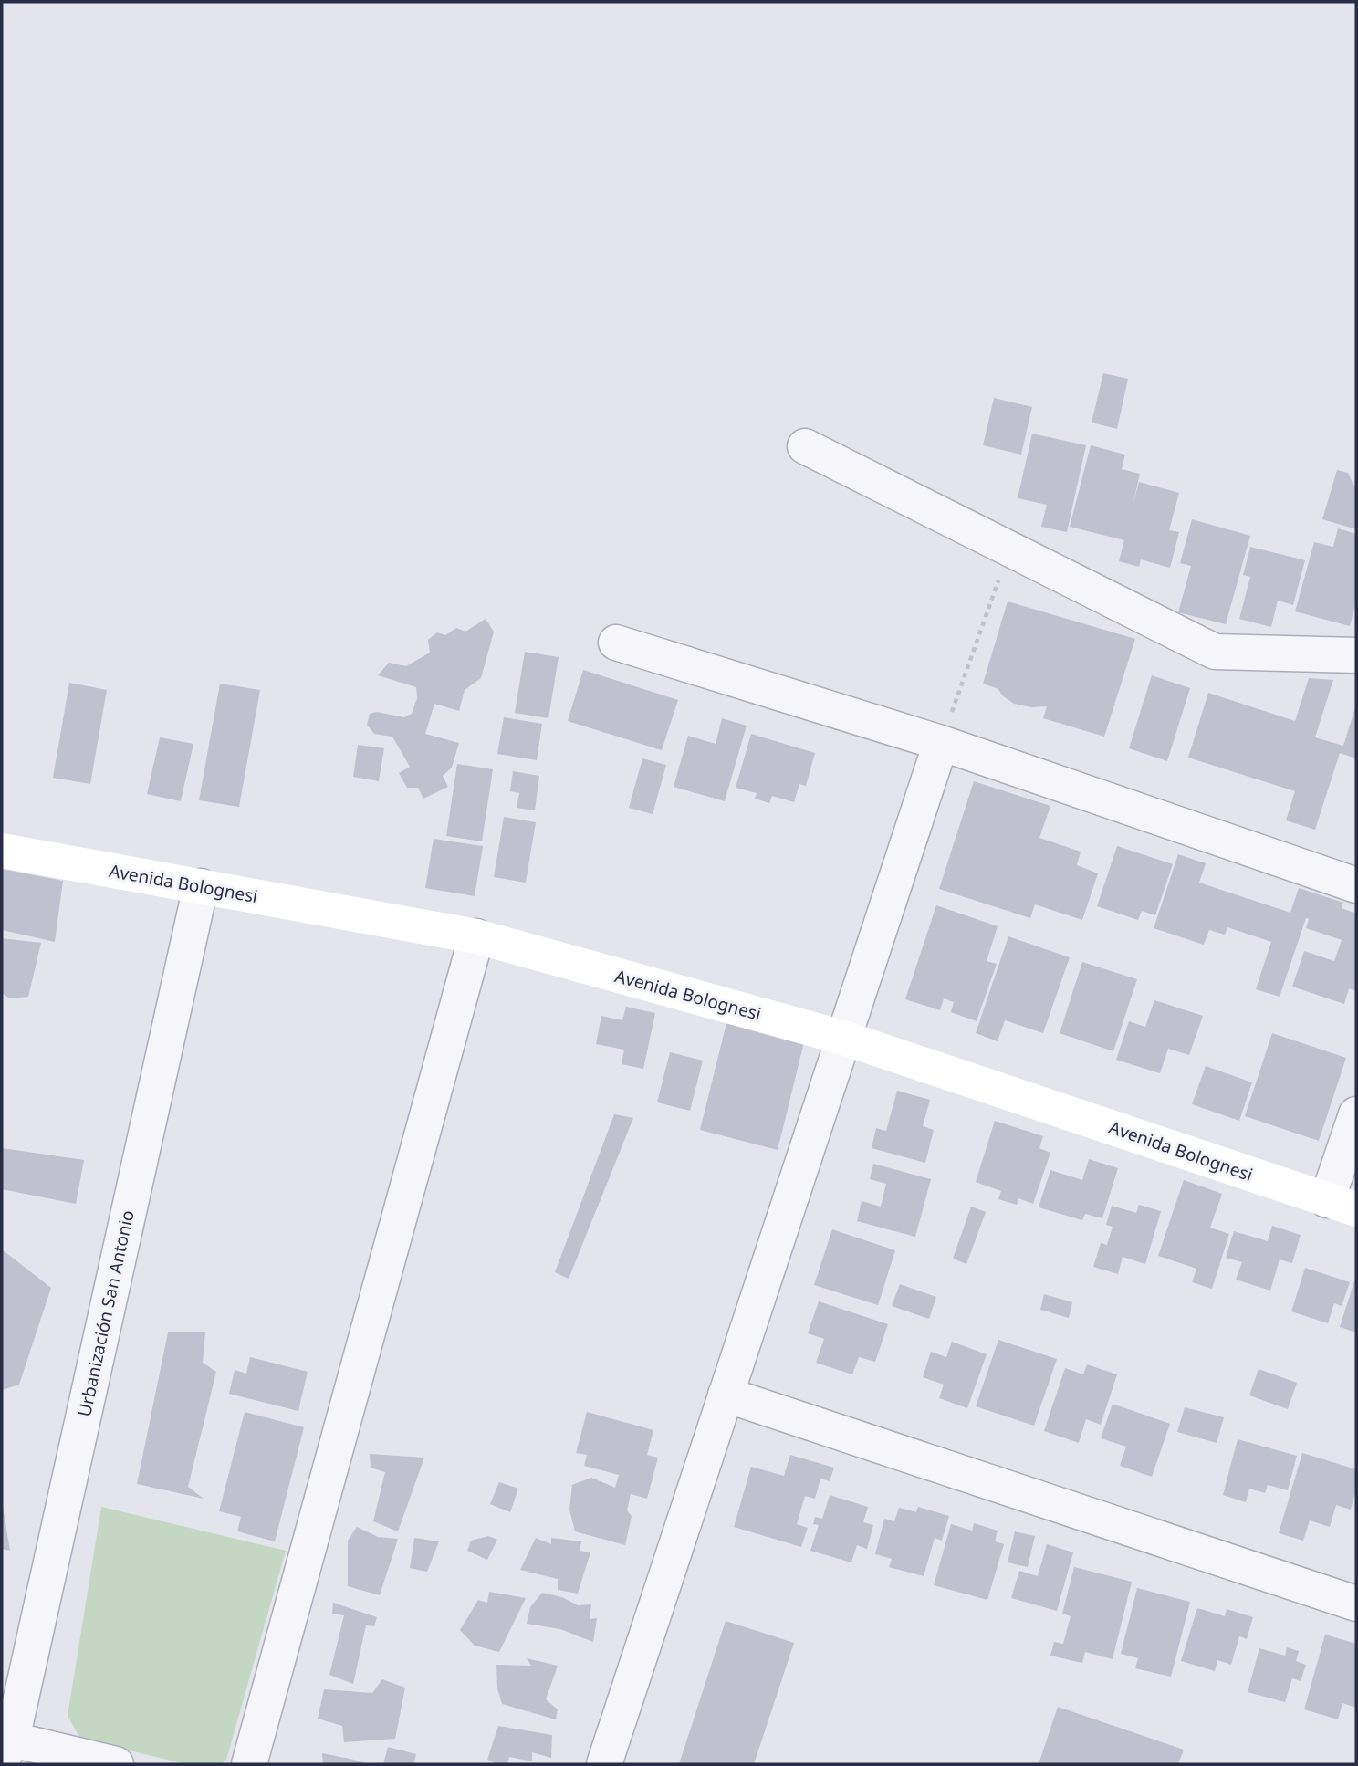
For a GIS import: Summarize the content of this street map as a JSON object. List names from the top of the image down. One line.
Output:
{"streets":{"main road":["Avenida Bolognesi"],"street":["Urbanización San Antonio"]},"crossings":[["Avenida Bolognesi","Urbanización San Antonio"]]}
